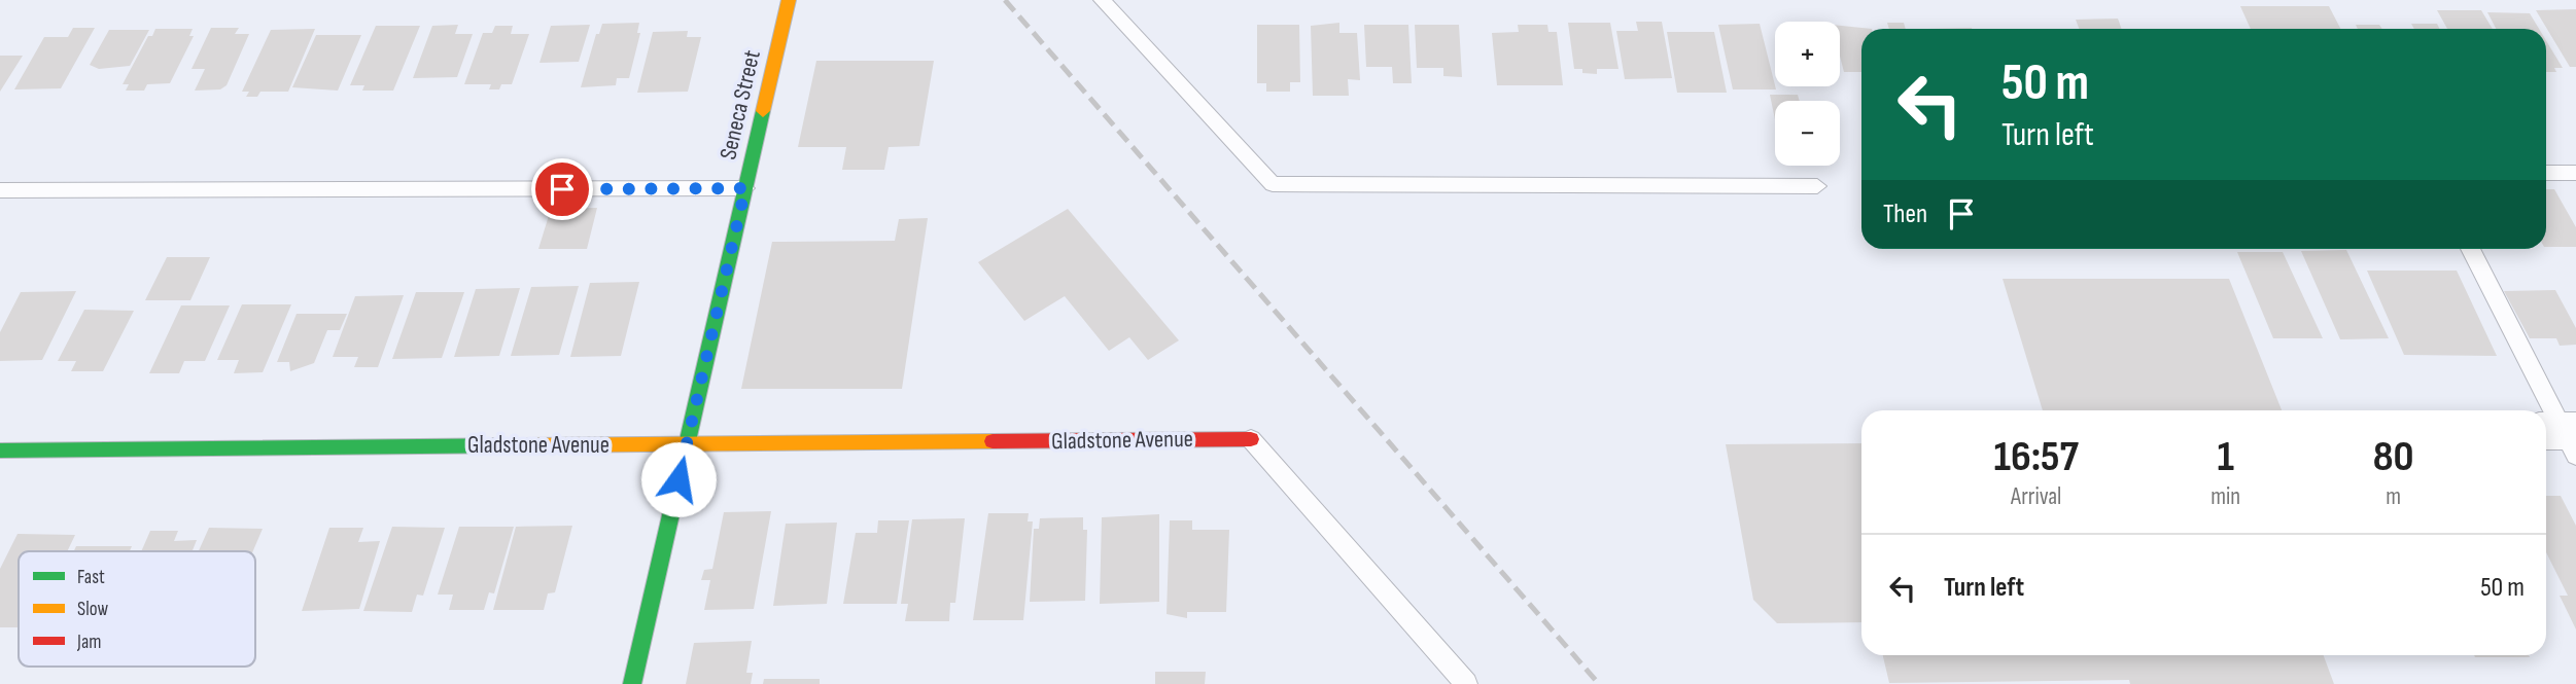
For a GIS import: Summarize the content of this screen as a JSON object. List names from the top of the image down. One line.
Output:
{"streets":{"street":["Seneca Street","Gladstone Avenue"]},"crossings":[["Seneca Street","Gladstone Avenue"]],"legend":["Fast","Slow","Jam"],"page":{"map_buttons":["+","−"],"turn":["50 m","Turn left"],"then":"Then","eta":["16:57","Arrival","1","min","80","m"],"list":[{"name":"Turn left","value":"50 m"}]}}
